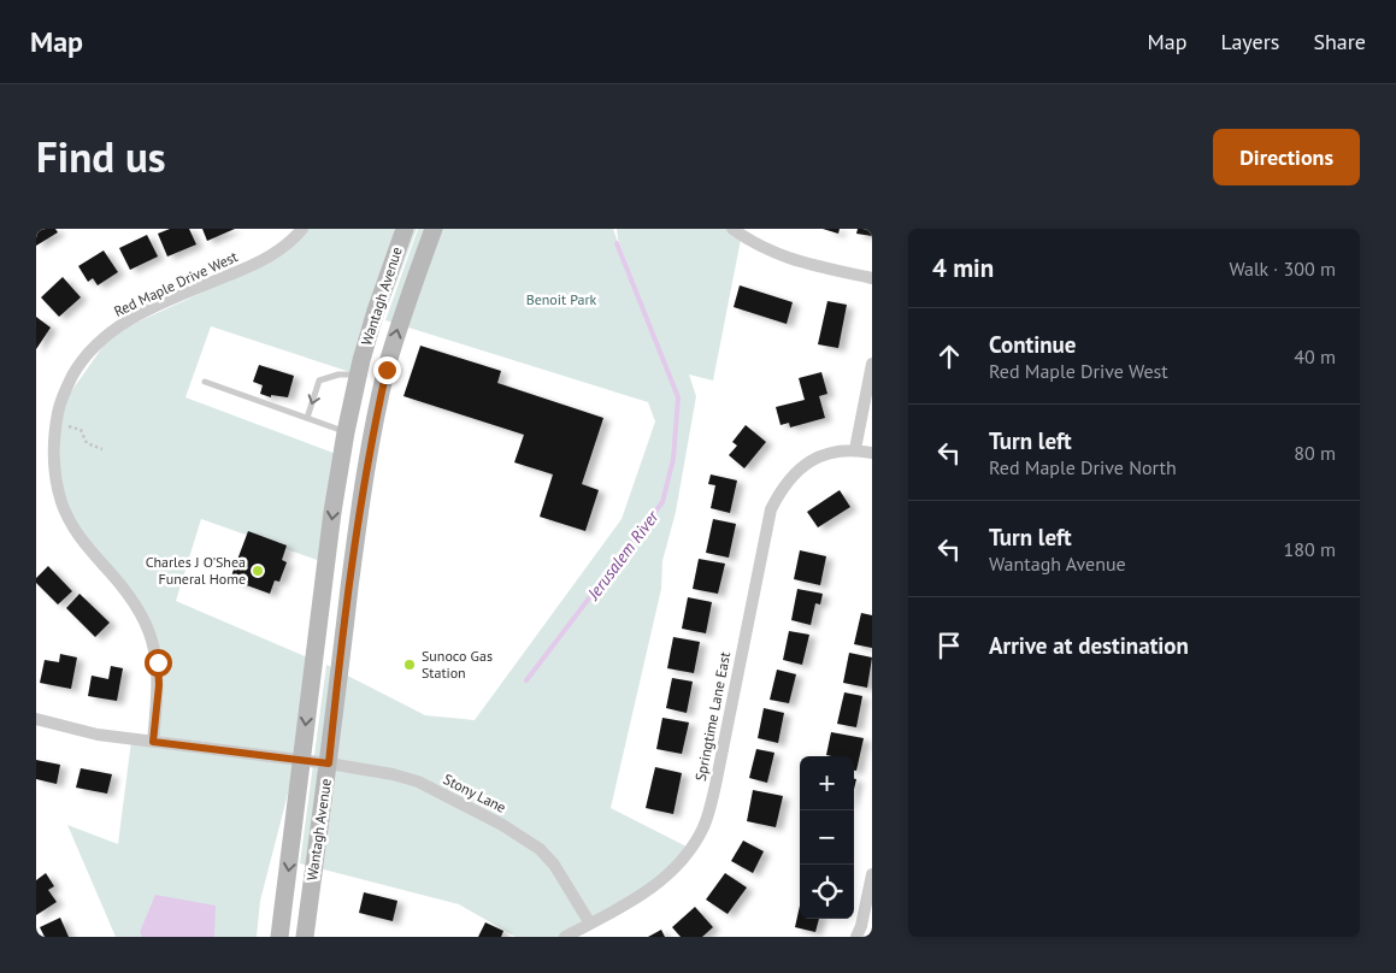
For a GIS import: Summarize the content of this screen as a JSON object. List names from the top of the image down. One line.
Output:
{"streets":{"main road":["Wantagh Avenue"],"street":["Red Maple Drive West","Springtime Lane East","Stony Lane"]},"crossings":[["Red Maple Drive West","Stony Lane"],["Wantagh Avenue","Stony Lane"],["Springtime Lane East","Stony Lane"]],"water":["Jerusalem River"],"parks":["Benoit Park"],"places":["Charles J O'Shea Funeral Home","Sunoco Gas Station"],"page":{"header":"Map","nav":["Map","Layers","Share"],"title":"Find us","buttons":"Directions","heading":["4 min","Walk · 300 m"],"list":[["Continue","Red Maple Drive West","40 m"],["Turn left","Red Maple Drive North","80 m"],["Turn left","Wantagh Avenue","180 m"],"Arrive at destination"],"map_buttons":["+","−"]}}
